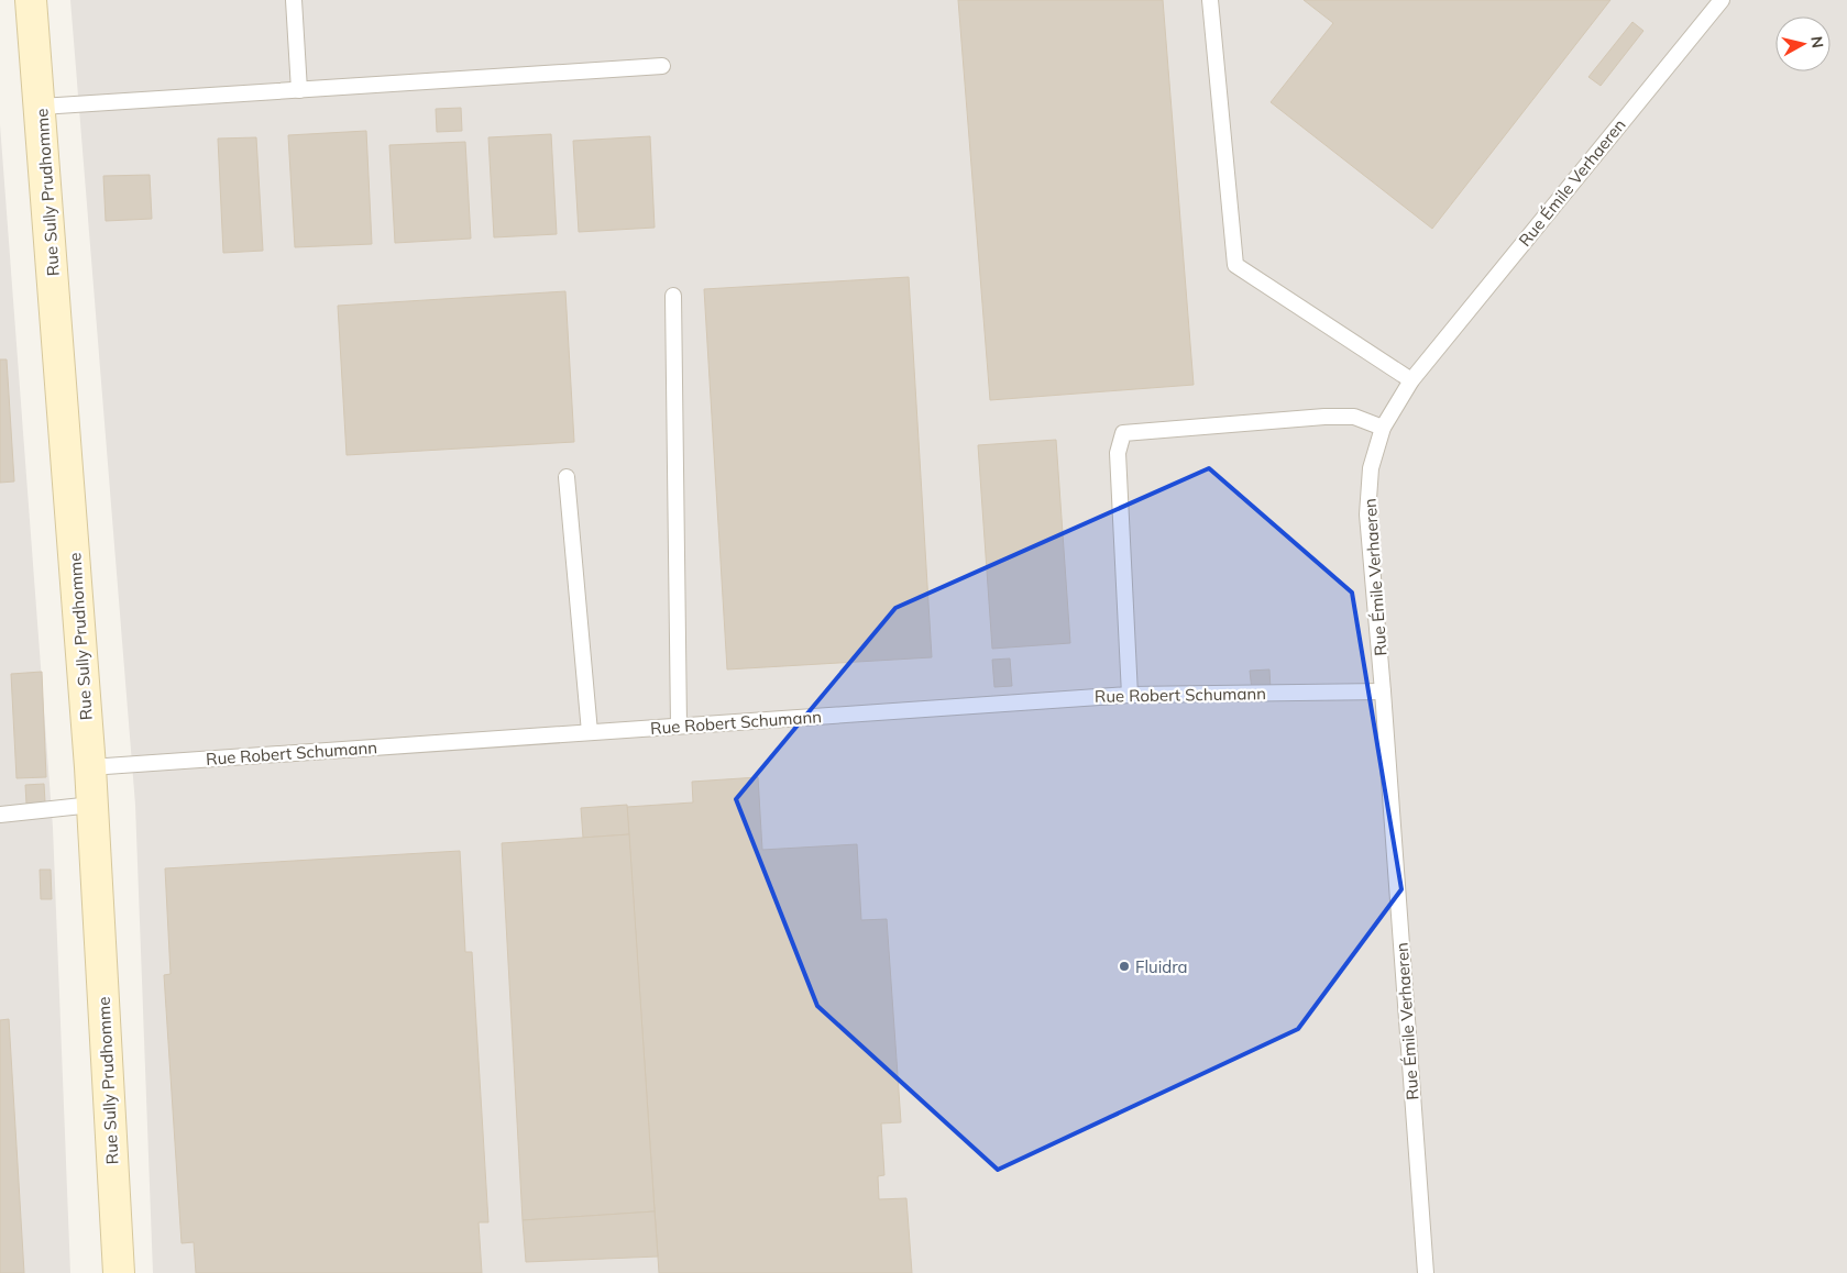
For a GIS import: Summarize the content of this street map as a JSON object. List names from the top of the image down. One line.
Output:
{"streets":{"street":["Rue Sully Prudhomme"],"lane":["Rue Émile Verhaeren","Rue Robert Schumann"]},"crossings":[["Rue Émile Verhaeren","Rue Robert Schumann"],["Rue Sully Prudhomme","Rue Robert Schumann"]],"places":["Fluidra"],"north":"right"}
